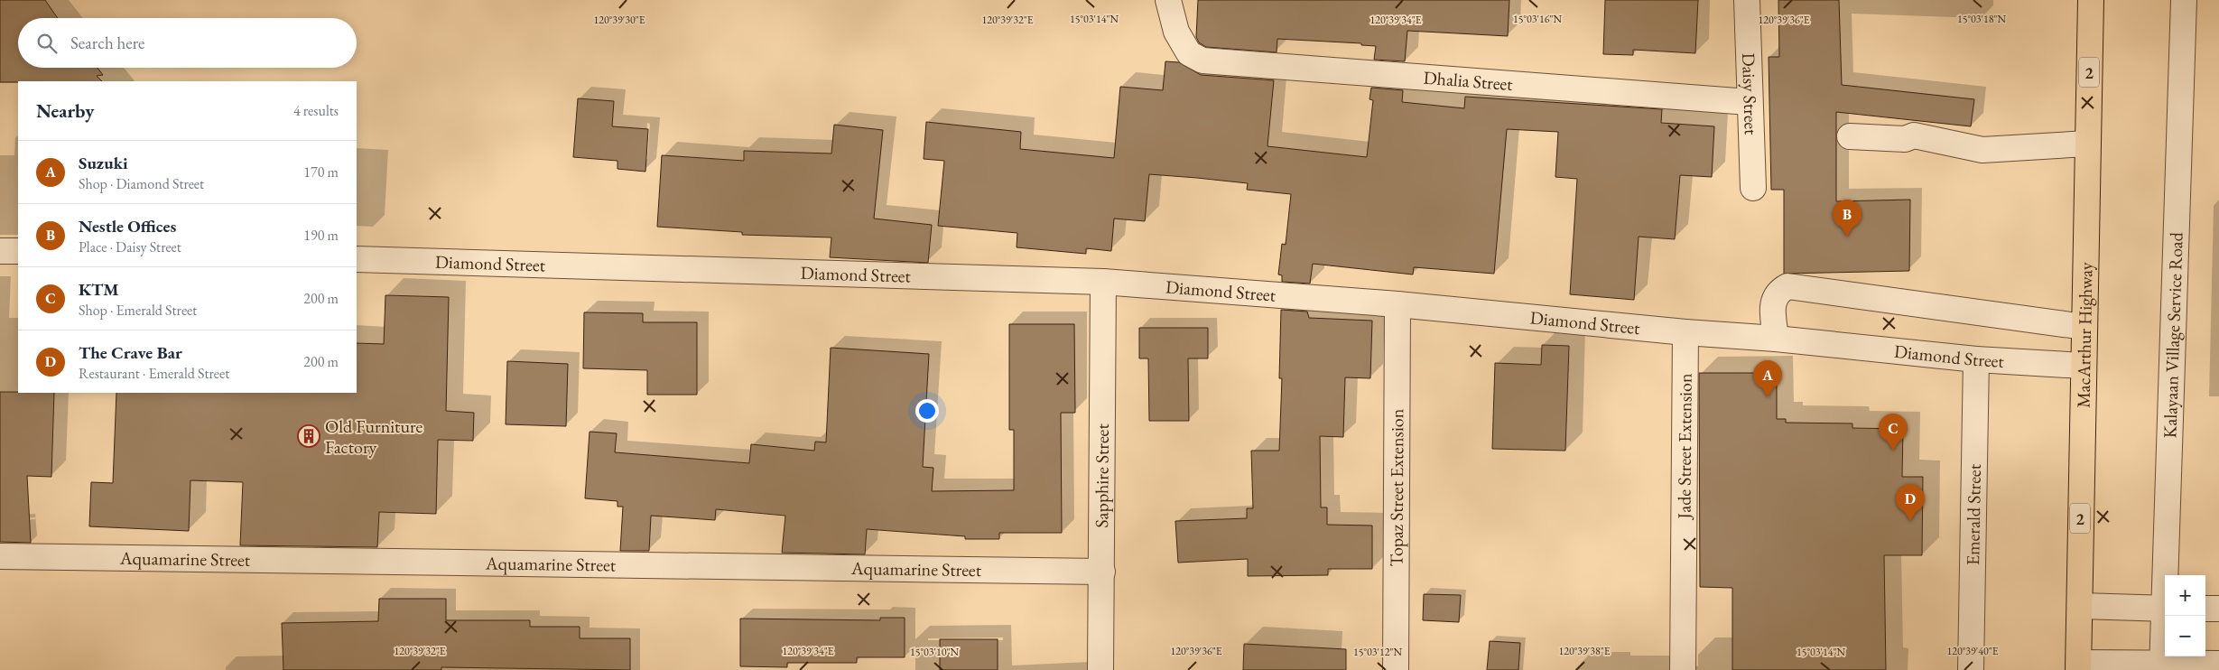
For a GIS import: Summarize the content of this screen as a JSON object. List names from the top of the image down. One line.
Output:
{"streets":{"highway":["2","MacArthur Highway"],"street":["Dhalia Street","Daisy Street","Diamond Street","Kalayaan Village Service Road","Jade Street Extension","Sapphire Street","Topaz Street Extension","Emerald Street","Aquamarine Street"]},"crossings":[["Dhalia Street","Daisy Street"],["Diamond Street","MacArthur Highway"],["Diamond Street","Jade Street Extension"],["Diamond Street","Sapphire Street"],["Diamond Street","Topaz Street Extension"],["Diamond Street","Emerald Street"],["Sapphire Street","Aquamarine Street"]],"places":{"building":["Old Furniture Factory"]},"page":{"search":"Search here","heading":["Nearby","4 results"],"list":[{"mark":"A","name":"Suzuki","note":"Shop · Diamond Street","value":"170 m"},{"mark":"B","name":"Nestle Offices","note":"Place · Daisy Street","value":"190 m"},{"mark":"C","name":"KTM","note":"Shop · Emerald Street","value":"200 m"},{"mark":"D","name":"The Crave Bar","note":"Restaurant · Emerald Street","value":"200 m"}],"pins":["B","A","C","D"],"map_buttons":["+","−"]},"coordinates":["15°03'14\"N","15°03'18\"N","15°03'16\"N","120°39'34\"E","120°39'36\"E","120°39'30\"E","120°39'32\"E","120°39'38\"E","120°39'40\"E","15°03'10\"N","15°03'12\"N"]}
